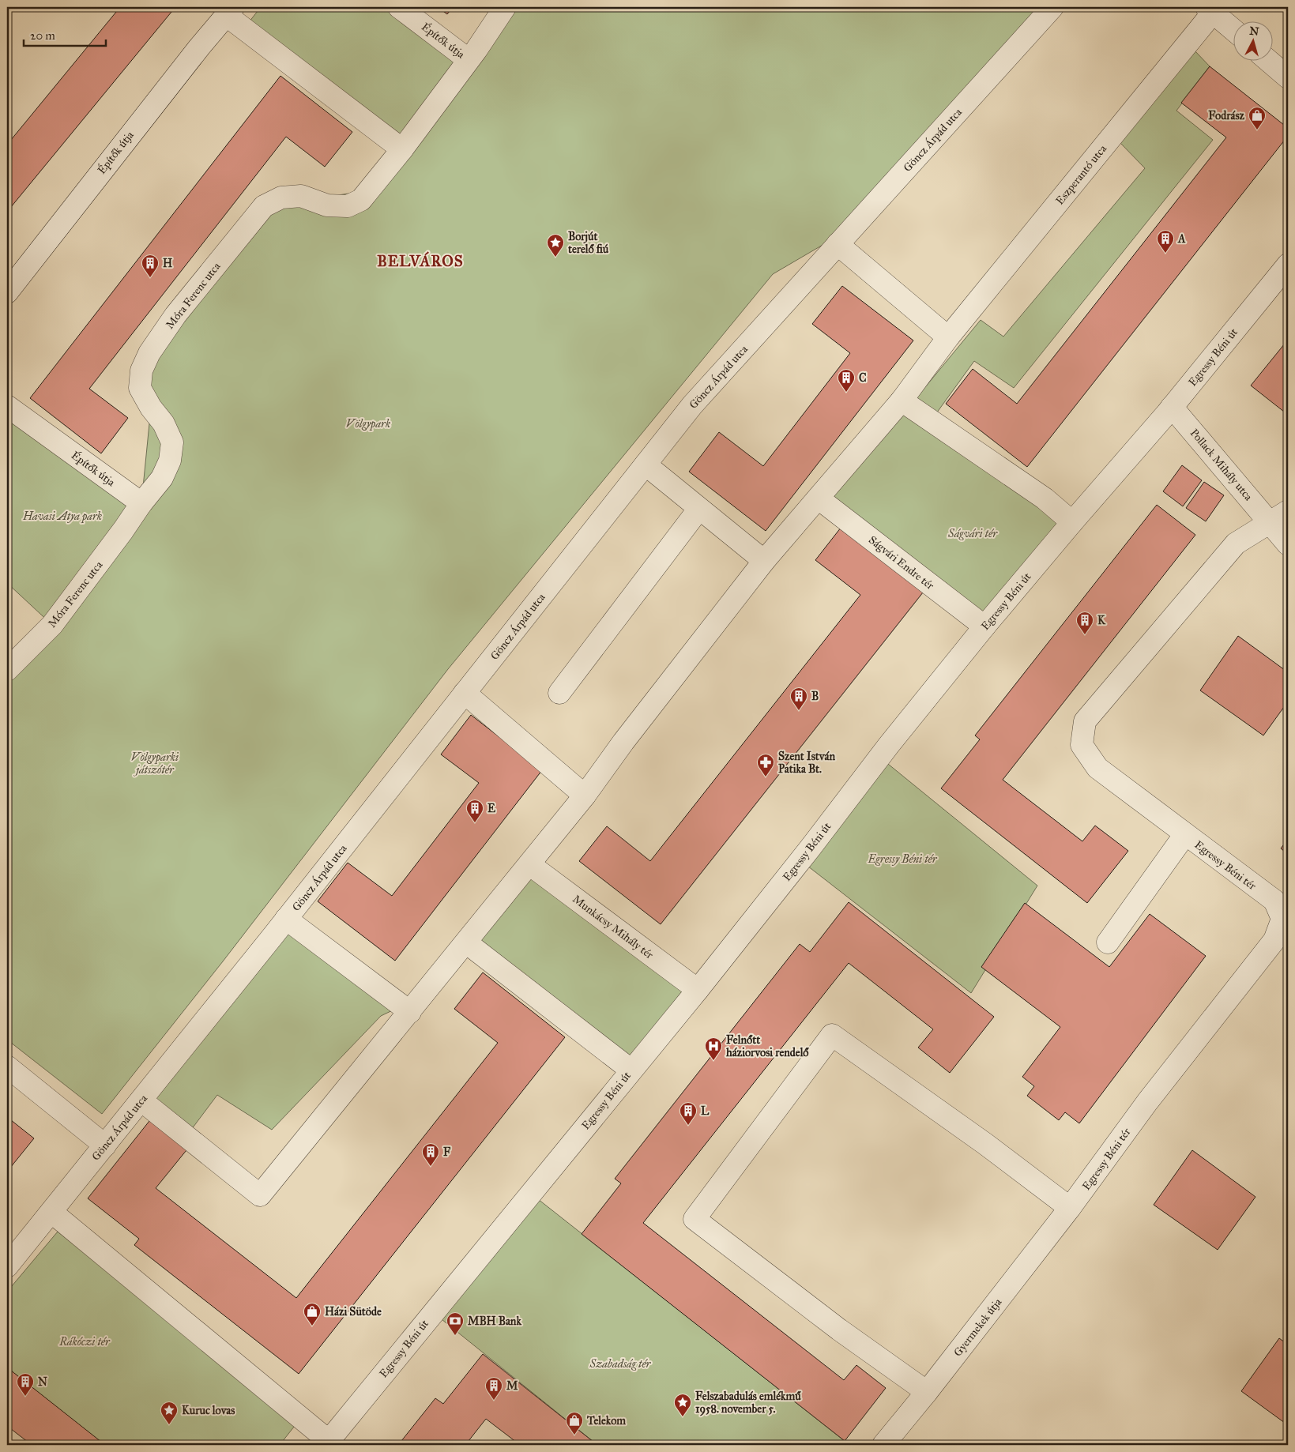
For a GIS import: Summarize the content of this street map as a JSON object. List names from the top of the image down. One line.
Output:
{"streets":{"street":["Építők útja","Göncz Árpád utca","Eszperantó utca","Móra Ferenc utca","Egressy Béni út","Pollack Mihály utca","Ságvári Endre tér","Egressy Béni tér","Munkácsy Mihály tér","Gyermekek útja"]},"crossings":[["Építők útja","Móra Ferenc utca"],["Göncz Árpád utca","Egressy Béni út"],["Egressy Béni út","Pollack Mihály utca"],["Egressy Béni út","Ságvári Endre tér"],["Egressy Béni út","Munkácsy Mihály tér"],["Pollack Mihály utca","Egressy Béni tér"],["Egressy Béni tér","Gyermekek útja"]],"districts":["BELVÁROS"],"parks":["Völgypark","Havasi Atya park","Ságvári tér","Völgyparki játszótér","Egressy Béni tér","Rákóczi tér","Szabadság tér"],"places":{"shop":["Fodrász","Házi Sütöde","Telekom"],"building":["A","H","C","K","B","E","L","F","N","M"],"place":["Borjút terelő fiú","Felszabadulás emlékmű 1958. november 5.","Kuruc lovas"],"pharmacy":["Szent István Patika Bt."],"hospital":["Felnőtt háziorvosi rendelő"],"bank":["MBH Bank"]},"scale_bar":"20 m","north":"top"}
